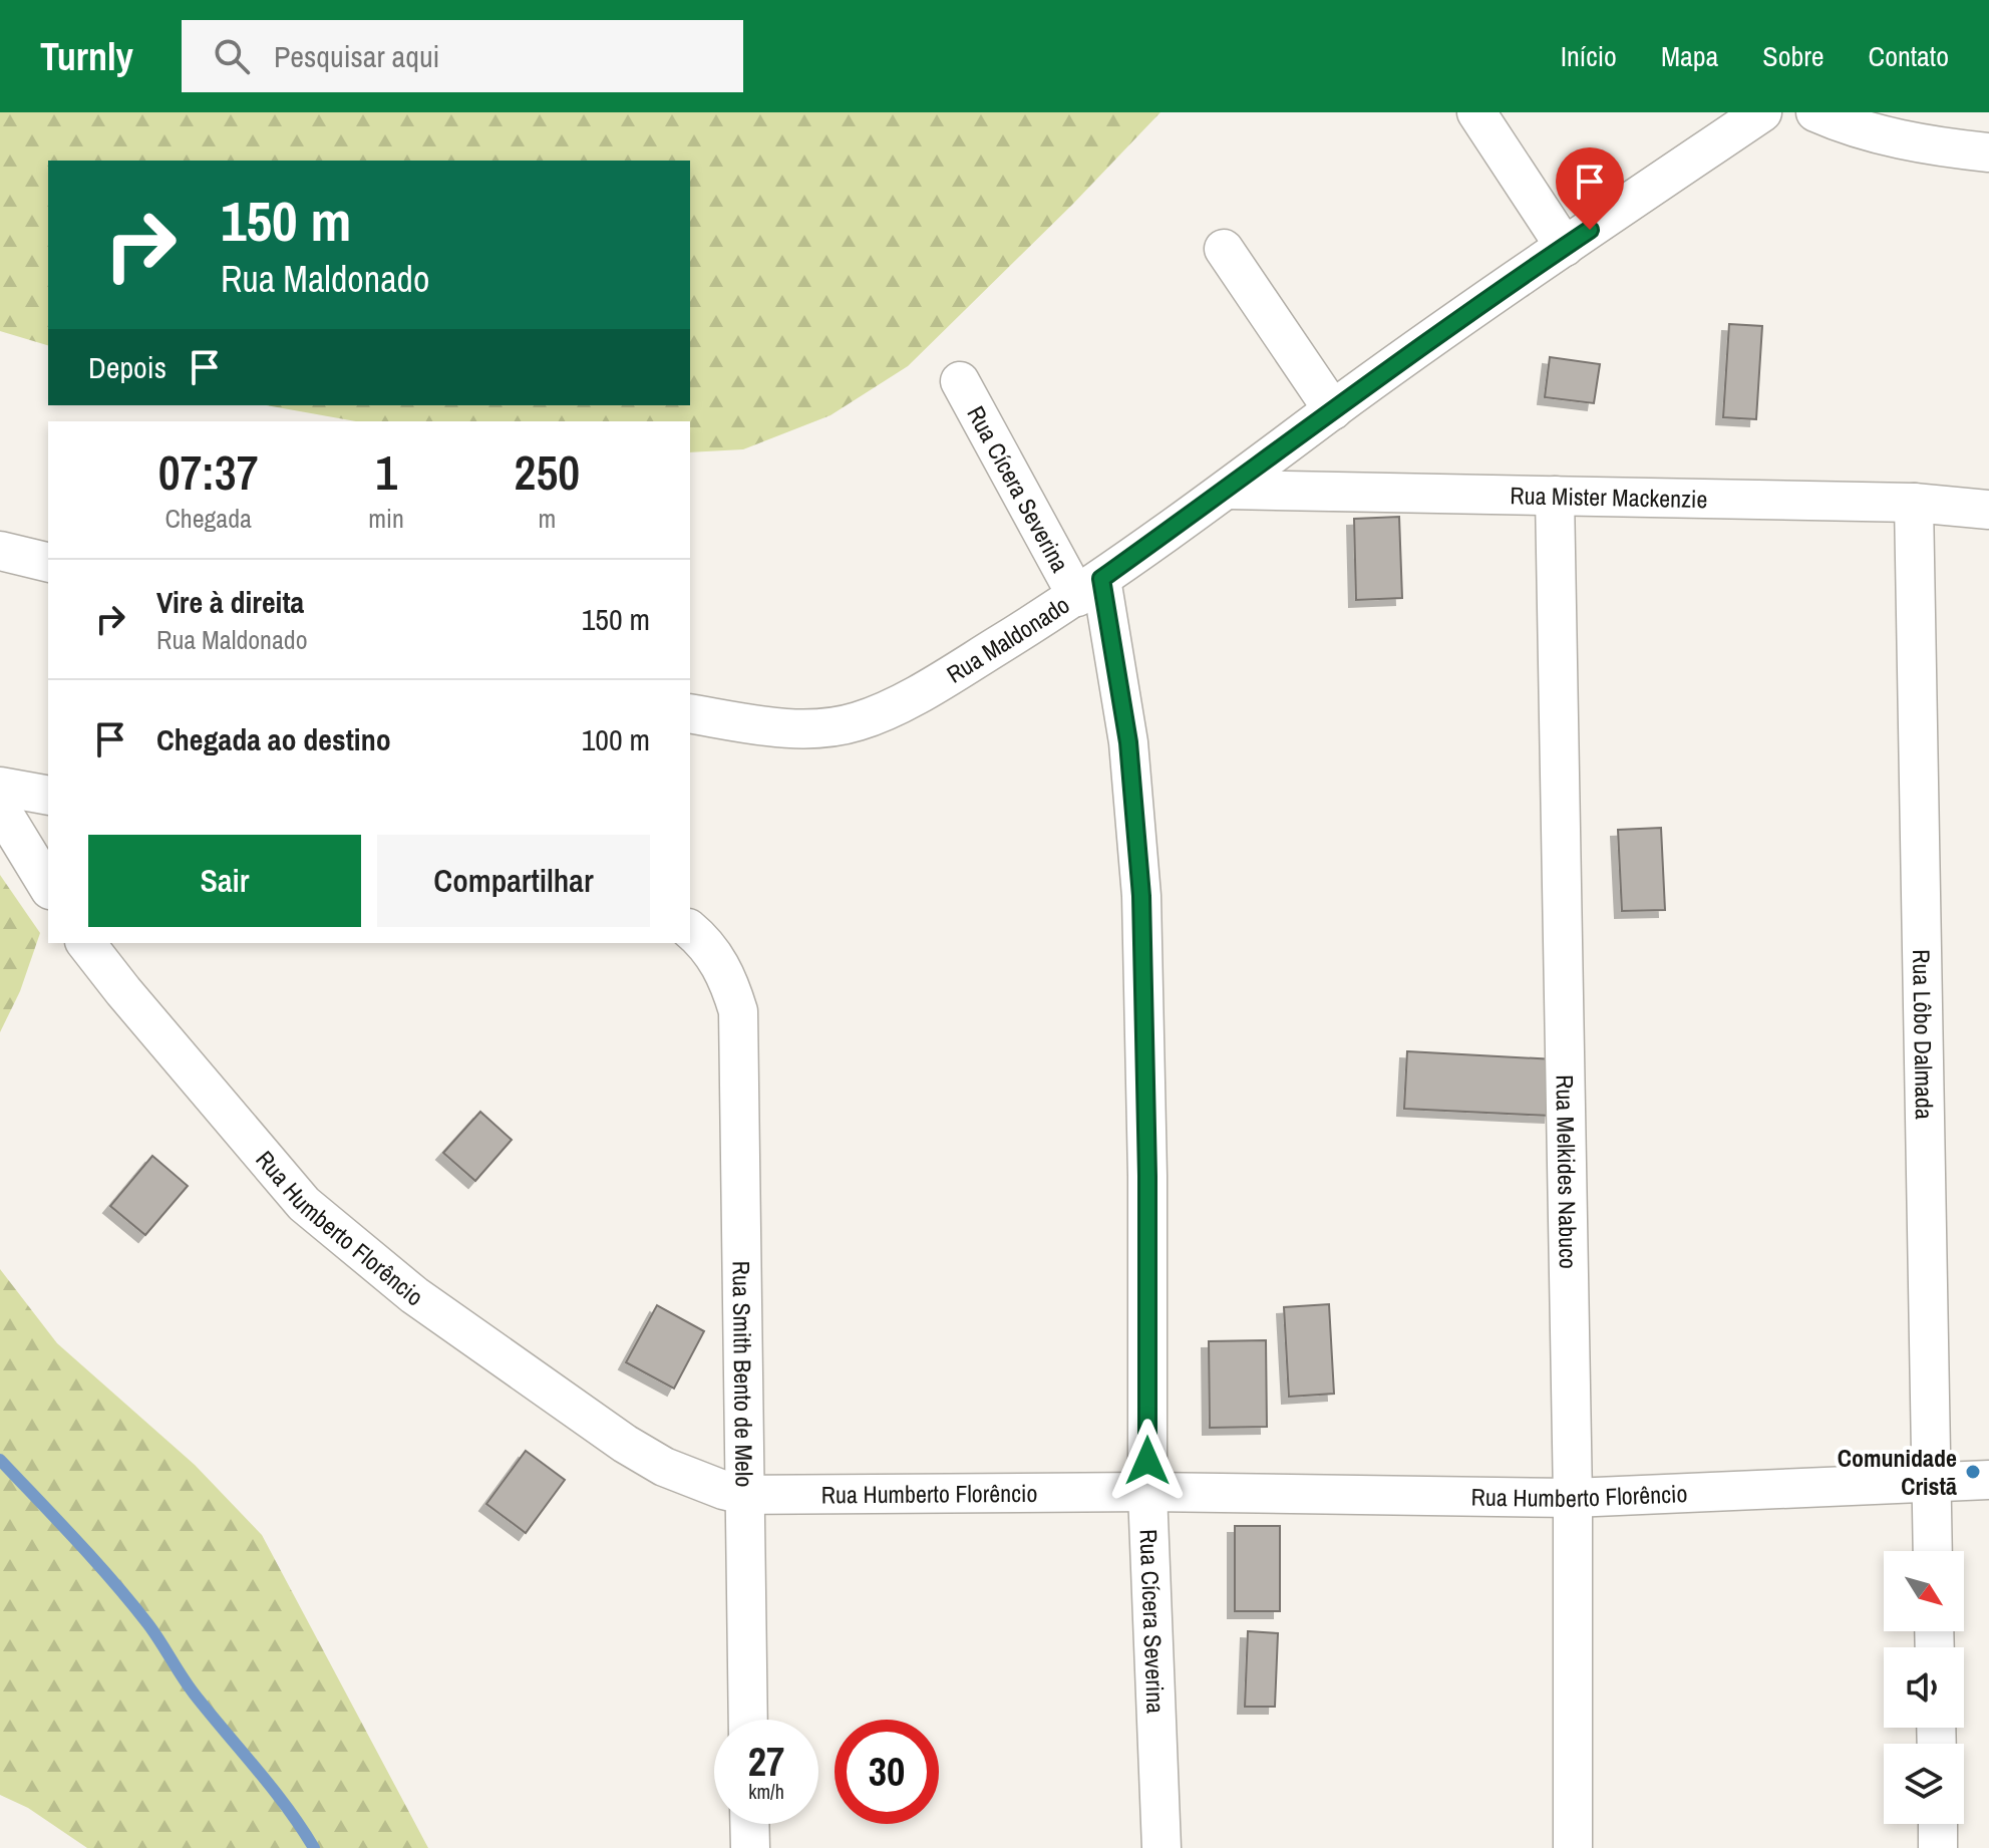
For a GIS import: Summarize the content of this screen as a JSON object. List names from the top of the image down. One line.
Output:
{"streets":{"street":["Rua Cícera Severina","Rua Mister Mackenzie","Rua Maldonado","Rua Lôbo Dalmada","Rua Melkides Nabuco","Rua Humberto Florêncio","Rua Smith Bento de Melo"]},"crossings":[["Rua Cícera Severina","Rua Maldonado"],["Rua Cícera Severina","Rua Humberto Florêncio"],["Rua Mister Mackenzie","Rua Maldonado"],["Rua Mister Mackenzie","Rua Lôbo Dalmada"],["Rua Mister Mackenzie","Rua Melkides Nabuco"],["Rua Lôbo Dalmada","Rua Humberto Florêncio"],["Rua Melkides Nabuco","Rua Humberto Florêncio"],["Rua Humberto Florêncio","Rua Smith Bento de Melo"]],"places":["Comunidade Cristã"],"north":"bottom right","page":{"header":"Turnly","search":"Pesquisar aqui","nav":["Início","Mapa","Sobre","Contato"],"turn":["150 m","Rua Maldonado"],"then":"Depois","eta":["07:37","Chegada","1","min","250","m"],"list":[{"name":"Vire à direita","note":"Rua Maldonado","value":"150 m"},{"name":"Chegada ao destino","value":"100 m"}],"buttons":["Sair","Compartilhar"],"speed":"27 km/h","limit":"30"}}
